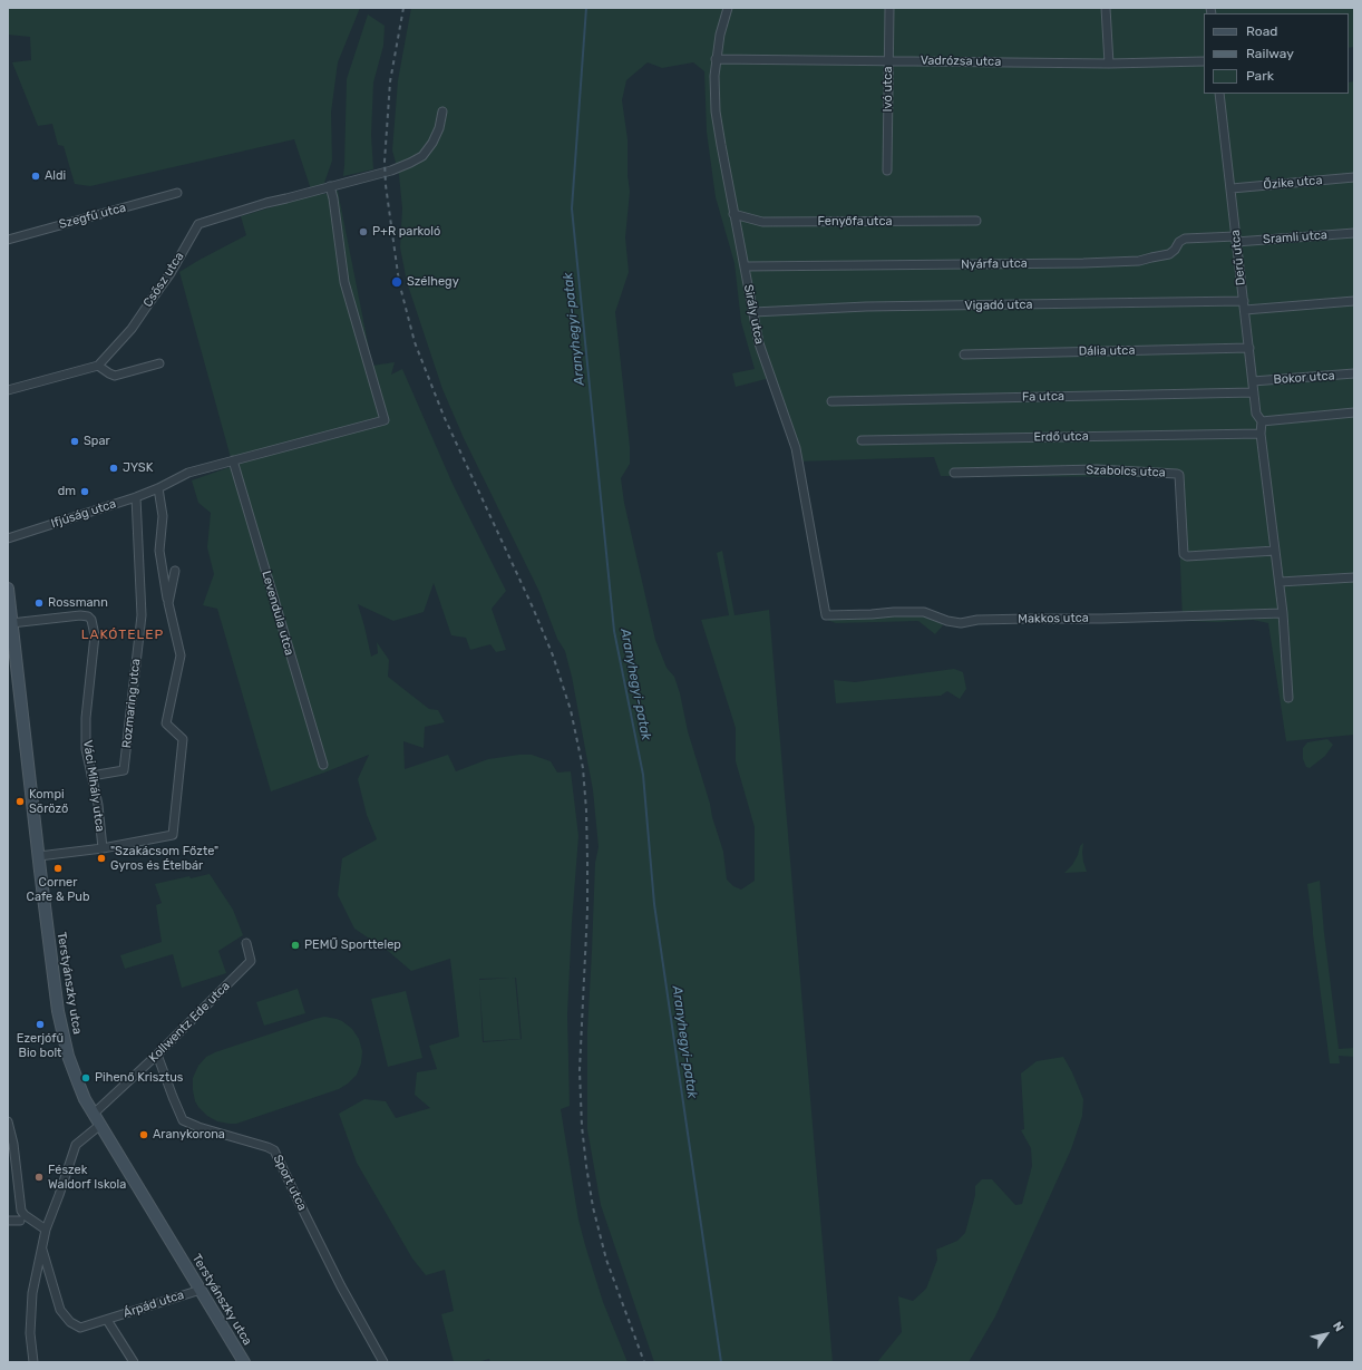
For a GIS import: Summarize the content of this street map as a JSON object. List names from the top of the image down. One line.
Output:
{"streets":{"main road":["Terstyánszky utca"],"street":["Vadrózsa utca","Ivó utca","Őzike utca","Szegfű utca","Fenyőfa utca","Sramli utca","Derű utca","Nyárfa utca","Csősz utca","Vigadó utca","Sirály utca","Dália utca","Bokor utca","Fa utca","Erdő utca","Szabolcs utca","Ifjúság utca","Levendula utca","Makkos utca","Rozmaring utca","Váci Mihály utca","Kollwentz Ede utca","Sport utca","Árpád utca"]},"crossings":[["Vadrózsa utca","Ivó utca"],["Vadrózsa utca","Sirály utca"],["Őzike utca","Derű utca"],["Fenyőfa utca","Sirály utca"],["Sramli utca","Derű utca"],["Sramli utca","Nyárfa utca"],["Derű utca","Nyárfa utca"],["Derű utca","Vigadó utca"],["Derű utca","Dália utca"],["Derű utca","Bokor utca"],["Derű utca","Fa utca"],["Nyárfa utca","Sirály utca"],["Csősz utca","Ifjúság utca"],["Vigadó utca","Sirály utca"],["Sirály utca","Makkos utca"],["Ifjúság utca","Levendula utca"],["Ifjúság utca","Rozmaring utca"],["Rozmaring utca","Váci Mihály utca"],["Váci Mihály utca","Terstyánszky utca"],["Terstyánszky utca","Kollwentz Ede utca"],["Terstyánszky utca","Árpád utca"],["Kollwentz Ede utca","Sport utca"]],"districts":["LAKÓTELEP"],"water":["Aranyhegyi-patak"],"places":["Aldi","P+R parkoló","Szélhegy","Spar","JYSK","dm","Rossmann","Kompi Söröző","\"Szakácsom Főzte\" Gyros és Ételbár","Corner Cafe & Pub","PEMŰ Sporttelep","Ezerjófű Bio bolt","Pihenő Krisztus","Aranykorona","Fészek Waldorf Iskola"],"legend":["Road","Railway","Park"],"north":"top right"}
